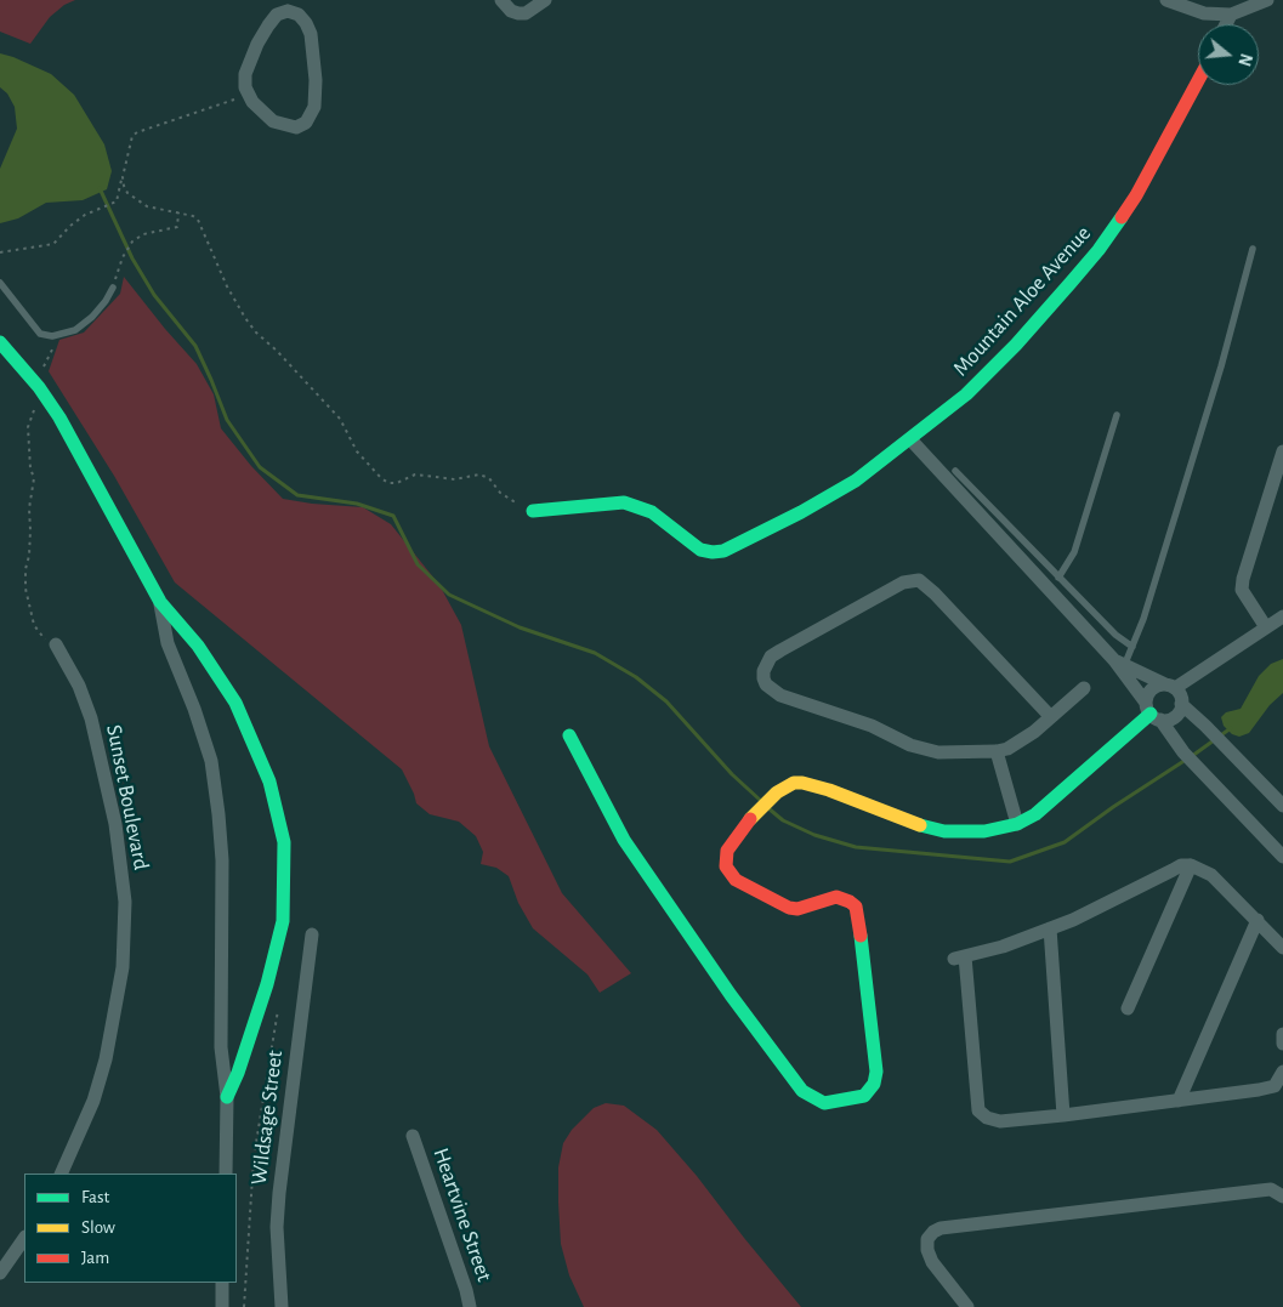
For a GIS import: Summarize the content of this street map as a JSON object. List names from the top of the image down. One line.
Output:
{"streets":{"street":["Mountain Aloe Avenue","Sunset Boulevard","Wildsage Street","Heartvine Street"]},"legend":["Fast","Slow","Jam"],"north":"right"}
